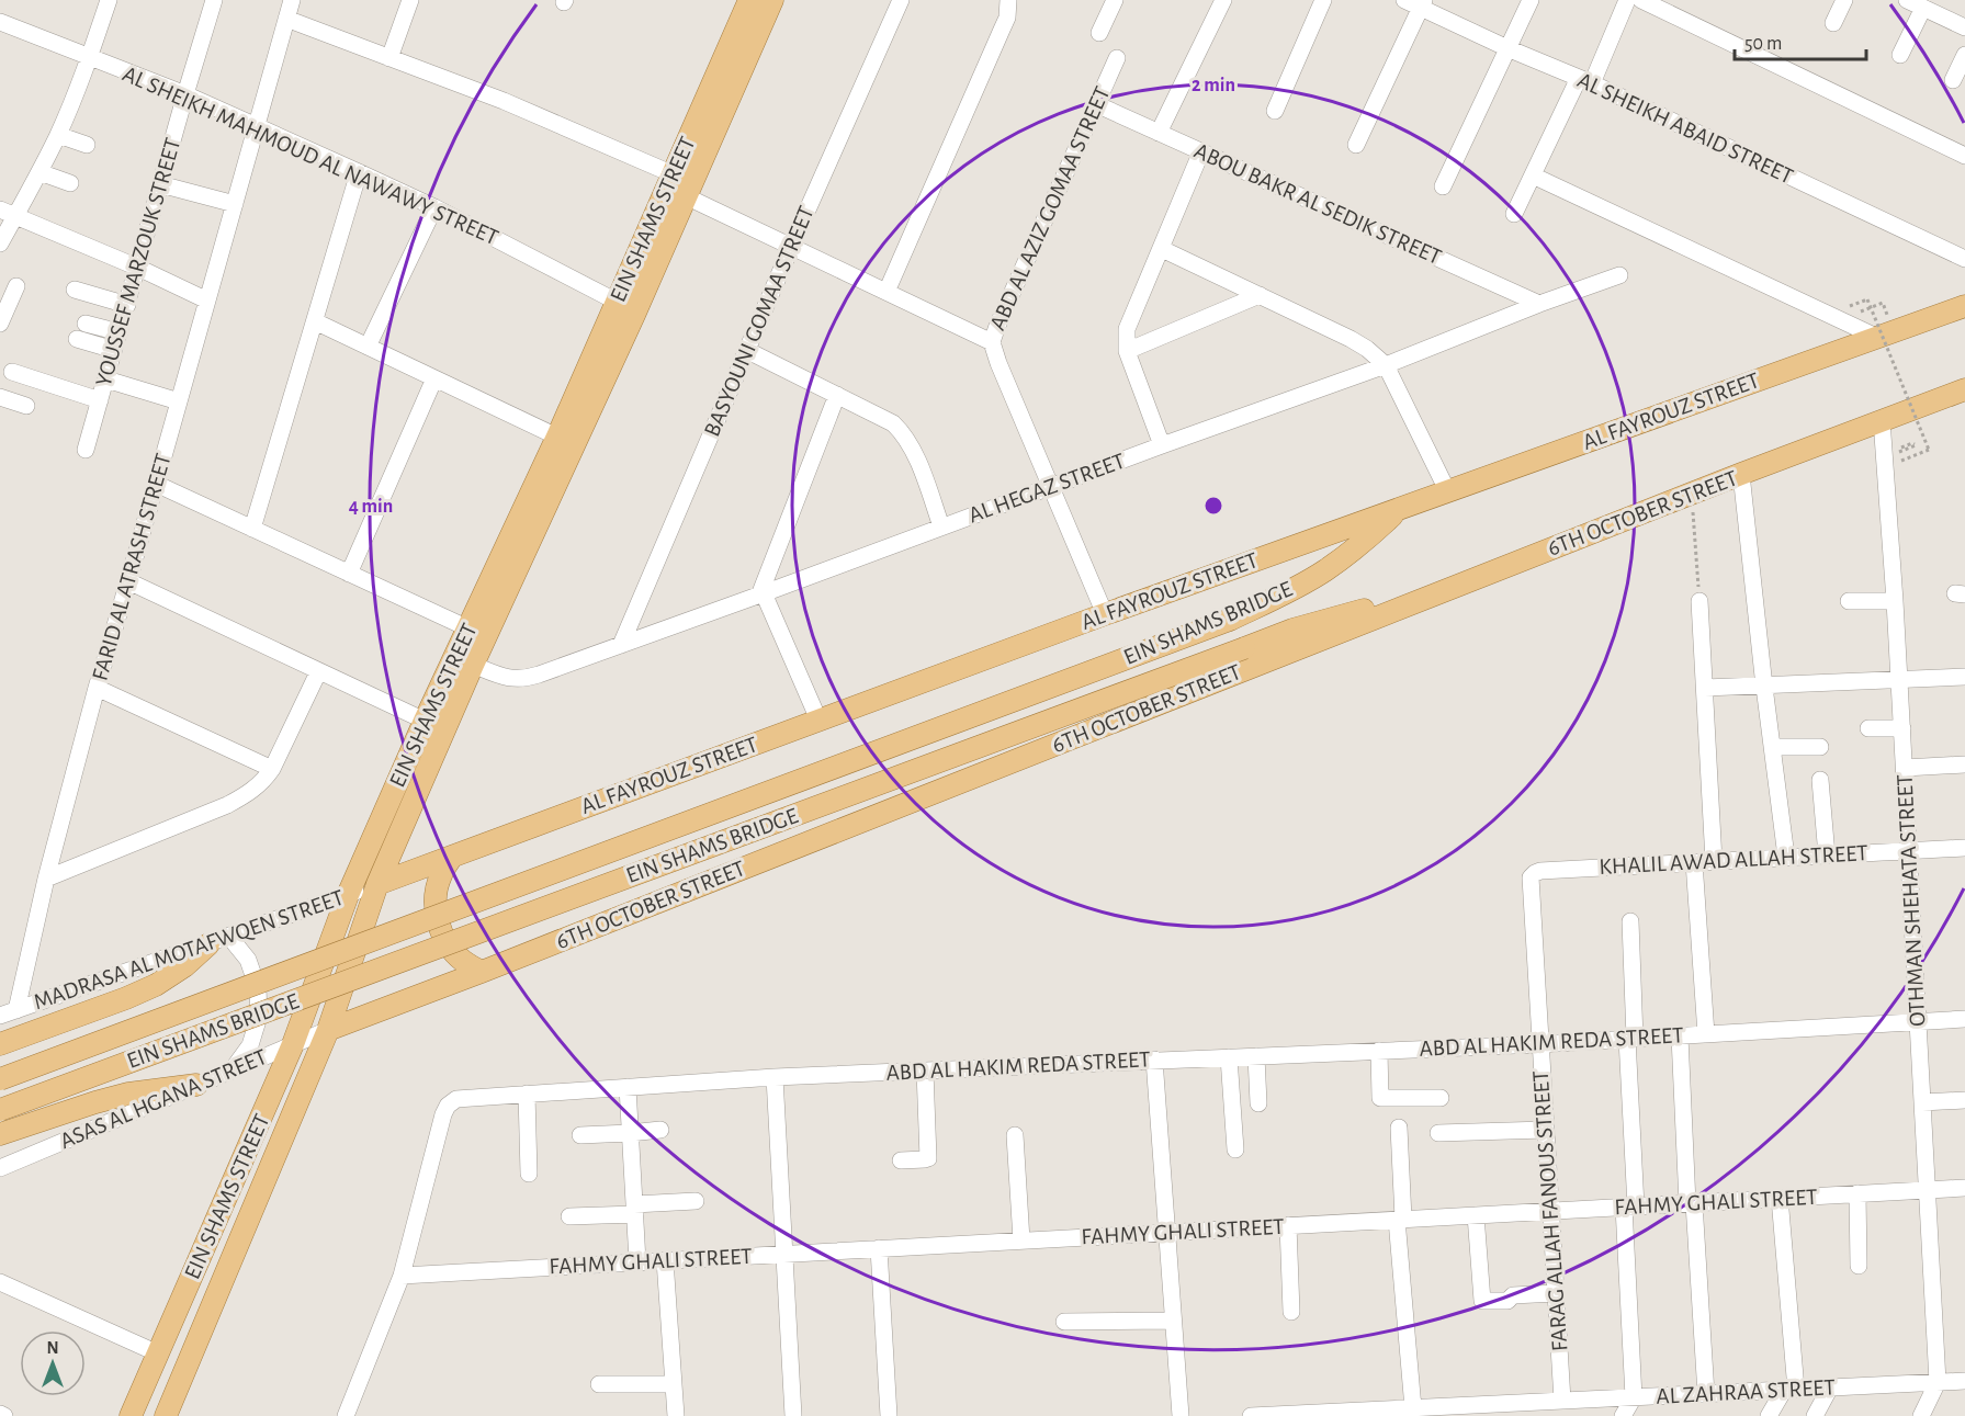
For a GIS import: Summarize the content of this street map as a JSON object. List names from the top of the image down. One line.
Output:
{"streets":{"main road":["EIN SHAMS STREET","AL FAYROUZ STREET","6TH OCTOBER STREET","EIN SHAMS BRIDGE"],"street":["AL SHEIKH ABAID STREET","AL SHEIKH MAHMOUD AL NAWAWY STREET","ABOU BAKR AL SEDIK STREET","ABD AL AZIZ GOMAA STREET","YOUSSEF MARZOUK STREET","BASYOUNI GOMAA STREET","AL HEGAZ STREET","FARID AL ATRASH STREET","KHALIL AWAD ALLAH STREET","OTHMAN SHEHATA STREET","MADRASA AL MOTAFWQEN STREET","ABD AL HAKIM REDA STREET","ASAS AL HGANA STREET","FAHMY GHALI STREET","FARAG ALLAH FANOUS STREET","AL ZAHRAA STREET"]},"crossings":[["AL SHEIKH MAHMOUD AL NAWAWY STREET","EIN SHAMS STREET"],["AL SHEIKH MAHMOUD AL NAWAWY STREET","YOUSSEF MARZOUK STREET"],["AL SHEIKH MAHMOUD AL NAWAWY STREET","FARID AL ATRASH STREET"],["ABOU BAKR AL SEDIK STREET","ABD AL AZIZ GOMAA STREET"],["ABOU BAKR AL SEDIK STREET","AL HEGAZ STREET"],["ABD AL AZIZ GOMAA STREET","AL FAYROUZ STREET"],["ABD AL AZIZ GOMAA STREET","AL HEGAZ STREET"],["EIN SHAMS STREET","AL FAYROUZ STREET"],["EIN SHAMS STREET","AL HEGAZ STREET"],["EIN SHAMS STREET","6TH OCTOBER STREET"],["EIN SHAMS STREET","MADRASA AL MOTAFWQEN STREET"],["EIN SHAMS STREET","ASAS AL HGANA STREET"],["BASYOUNI GOMAA STREET","AL HEGAZ STREET"],["AL FAYROUZ STREET","EIN SHAMS BRIDGE"],["AL FAYROUZ STREET","MADRASA AL MOTAFWQEN STREET"],["6TH OCTOBER STREET","EIN SHAMS BRIDGE"],["6TH OCTOBER STREET","OTHMAN SHEHATA STREET"],["6TH OCTOBER STREET","ASAS AL HGANA STREET"],["FARID AL ATRASH STREET","MADRASA AL MOTAFWQEN STREET"],["KHALIL AWAD ALLAH STREET","OTHMAN SHEHATA STREET"],["KHALIL AWAD ALLAH STREET","FARAG ALLAH FANOUS STREET"],["OTHMAN SHEHATA STREET","ABD AL HAKIM REDA STREET"],["OTHMAN SHEHATA STREET","FAHMY GHALI STREET"],["OTHMAN SHEHATA STREET","AL ZAHRAA STREET"],["ABD AL HAKIM REDA STREET","FAHMY GHALI STREET"],["ABD AL HAKIM REDA STREET","FARAG ALLAH FANOUS STREET"],["FAHMY GHALI STREET","FARAG ALLAH FANOUS STREET"],["FARAG ALLAH FANOUS STREET","AL ZAHRAA STREET"]],"scale_bar":"50 m","north":"top","rings":["2 min","4 min"]}
